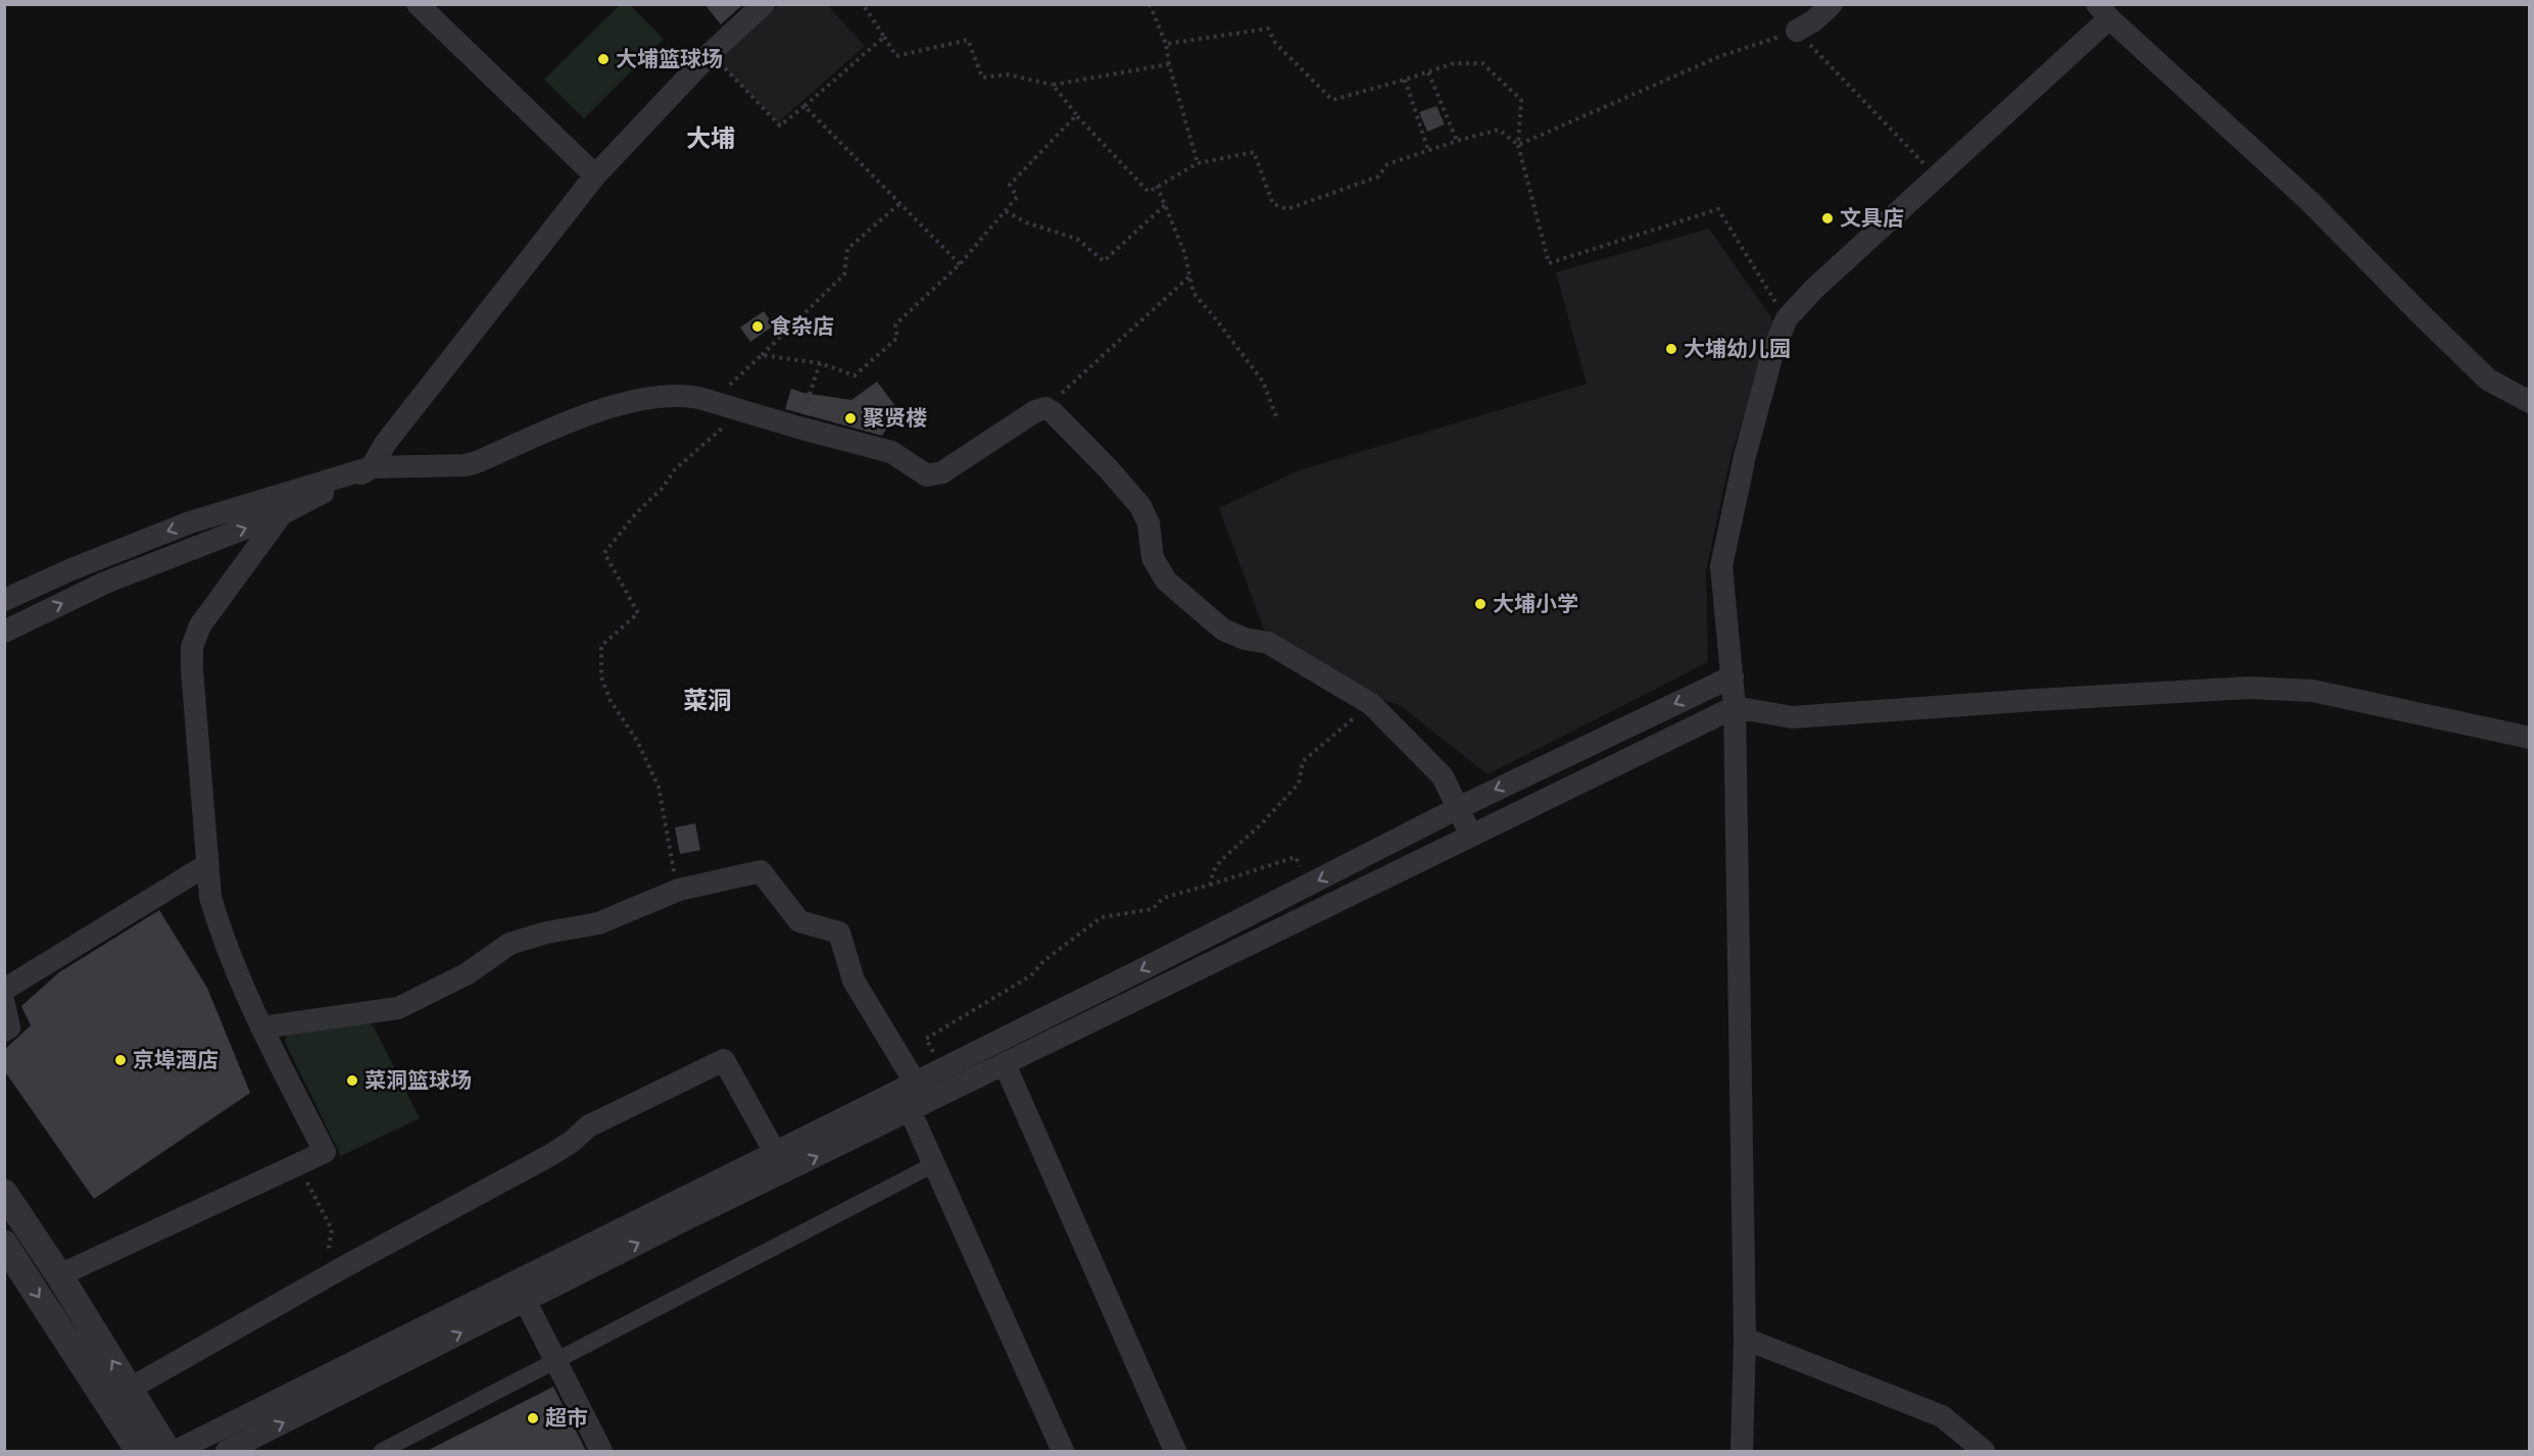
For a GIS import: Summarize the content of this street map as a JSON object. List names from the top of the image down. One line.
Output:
{"districts":["大埔","菜洞"],"places":["大埔篮球场","文具店","食杂店","大埔幼儿园","聚贤楼","大埔小学","京埠酒店","菜洞篮球场","超市"]}
